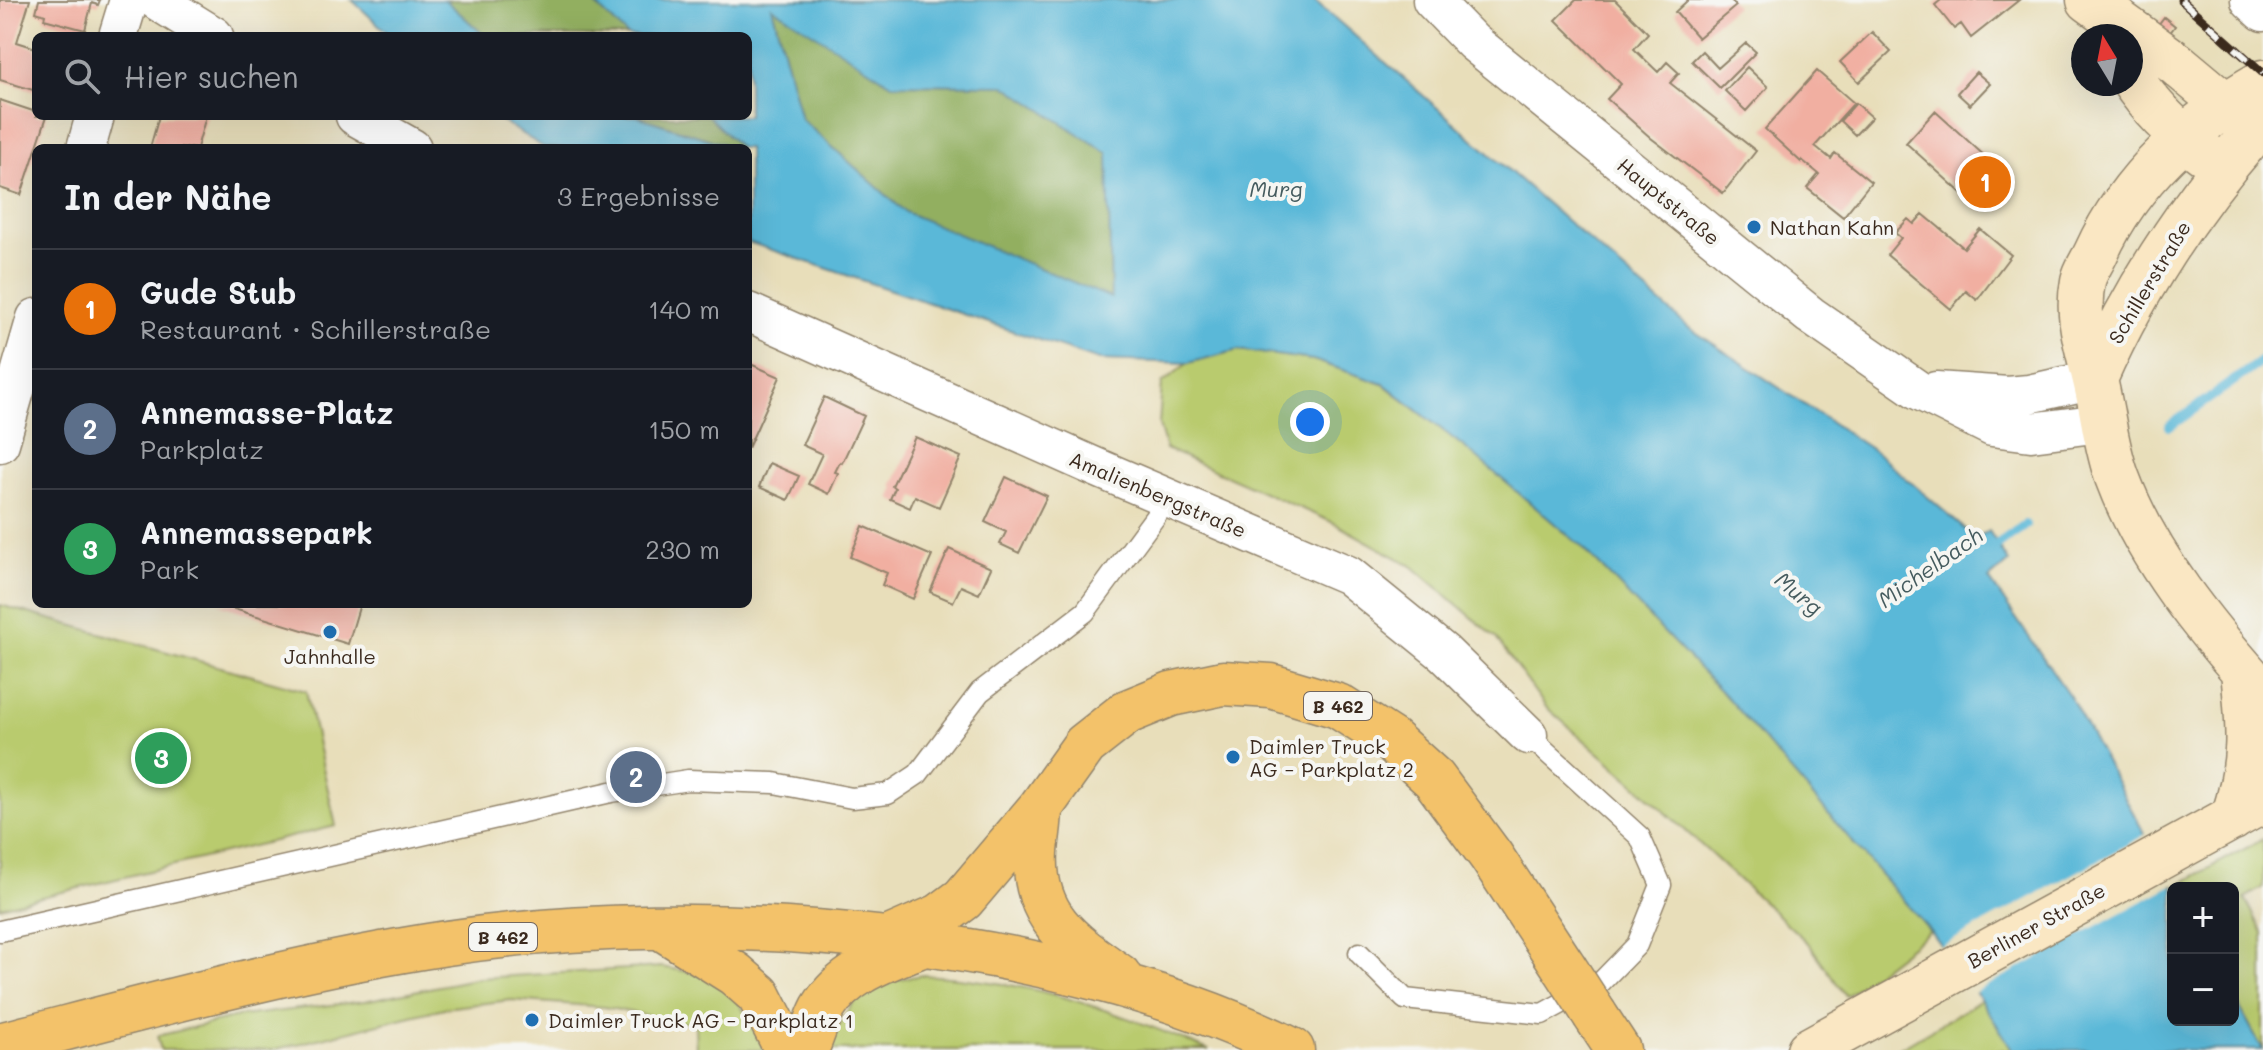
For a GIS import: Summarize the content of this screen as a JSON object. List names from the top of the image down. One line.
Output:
{"streets":{"main road":["Schillerstraße","B 462","Berliner Straße"],"street":["Hauptstraße","Amalienbergstraße"]},"water":["Murg","Michelbach"],"places":["Nathan Kahn","Jahnhalle","Daimler Truck AG − Parkplatz 2","Daimler Truck AG − Parkplatz 1"],"north":"top","page":{"search":"Hier suchen","heading":["In der Nähe","3 Ergebnisse"],"pins":["1","3","2"],"list":[{"mark":"1","name":"Gude Stub","note":"Restaurant · Schillerstraße","value":"140 m"},{"mark":"2","name":"Annemasse-Platz","note":"Parkplatz","value":"150 m"},{"mark":"3","name":"Annemassepark","note":"Park","value":"230 m"}],"map_buttons":["+","−"]}}
